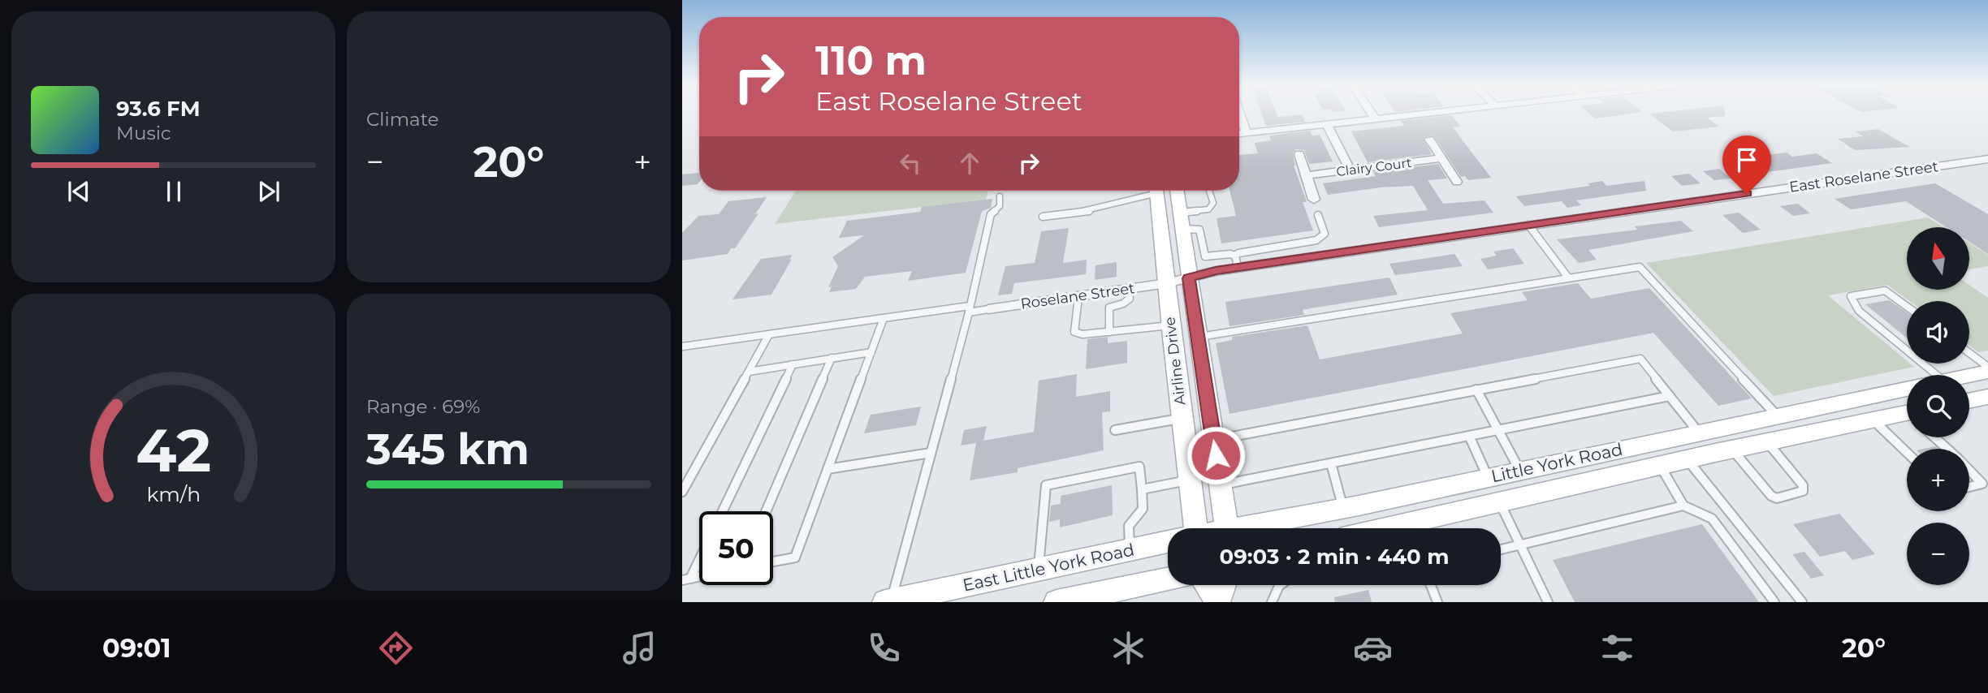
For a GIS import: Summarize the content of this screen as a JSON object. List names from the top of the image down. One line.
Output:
{"streets":{"main road":["Airline Drive","Little York Road","East Little York Road"],"street":["Clairy Court","East Roselane Street","Roselane Street"]},"crossings":[["East Roselane Street","Roselane Street"],["East Roselane Street","Airline Drive"],["Roselane Street","Airline Drive"]],"north":"top","page":{"tile":["Climate",["Range · 69%","345 km"]],"turn":["110 m","East Roselane Street"],"song":["93.6 FM","Music"],"heat":["−","20°","+"],"map_buttons":["+","−"],"limit":"50","trip":"09:03 · 2 min · 440 m","tabs":["09:01","20°"],"gauge":["42","km/h"]}}
